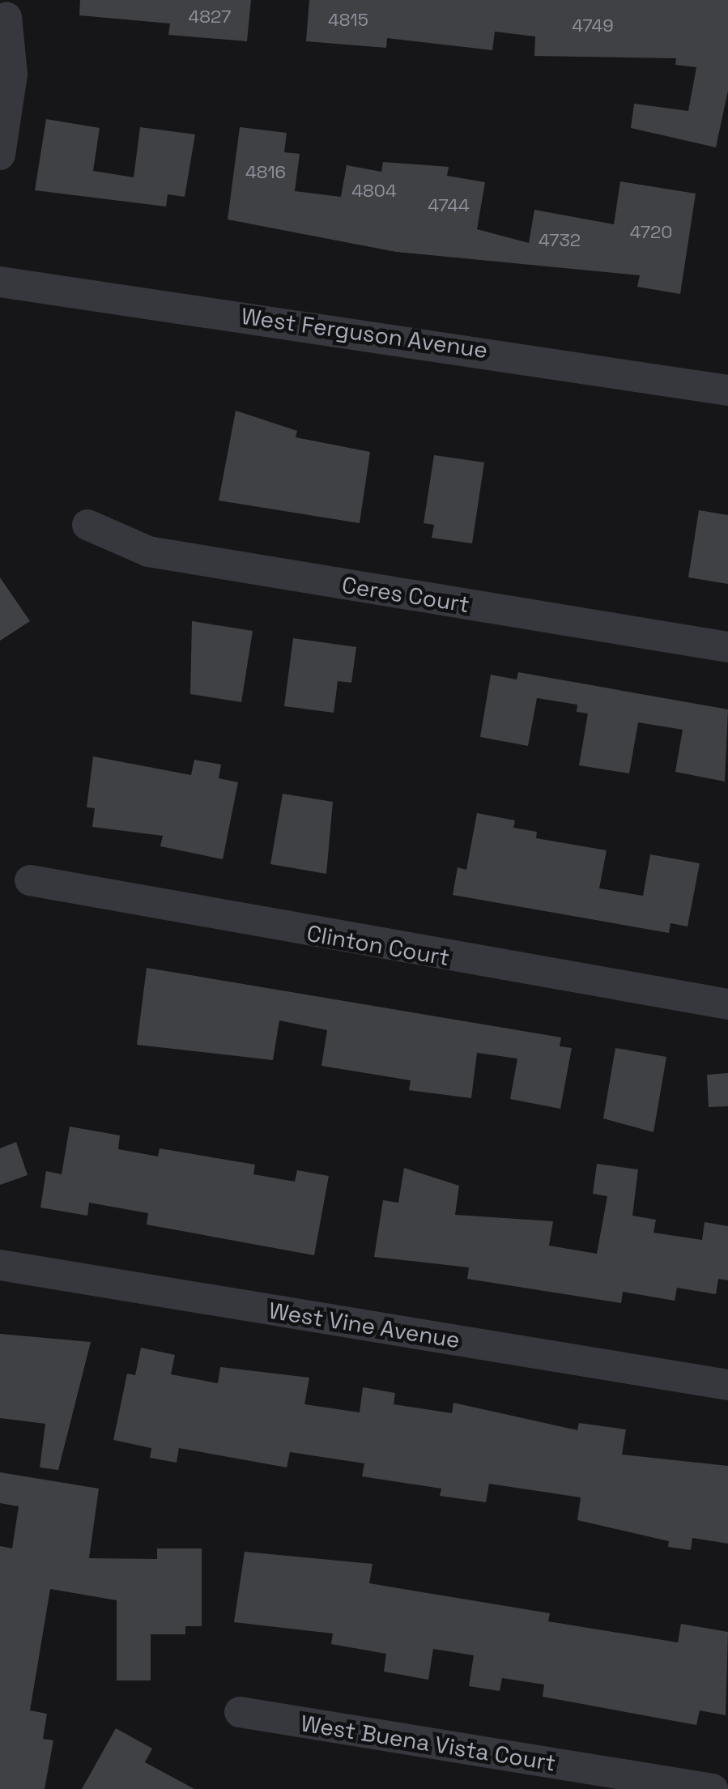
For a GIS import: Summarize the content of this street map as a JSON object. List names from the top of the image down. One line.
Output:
{"streets":{"street":["West Ferguson Avenue","Ceres Court","Clinton Court","West Vine Avenue","West Buena Vista Court"]},"house_numbers":["4827","4815","4749","4816","4804","4744","4720","4732"]}
